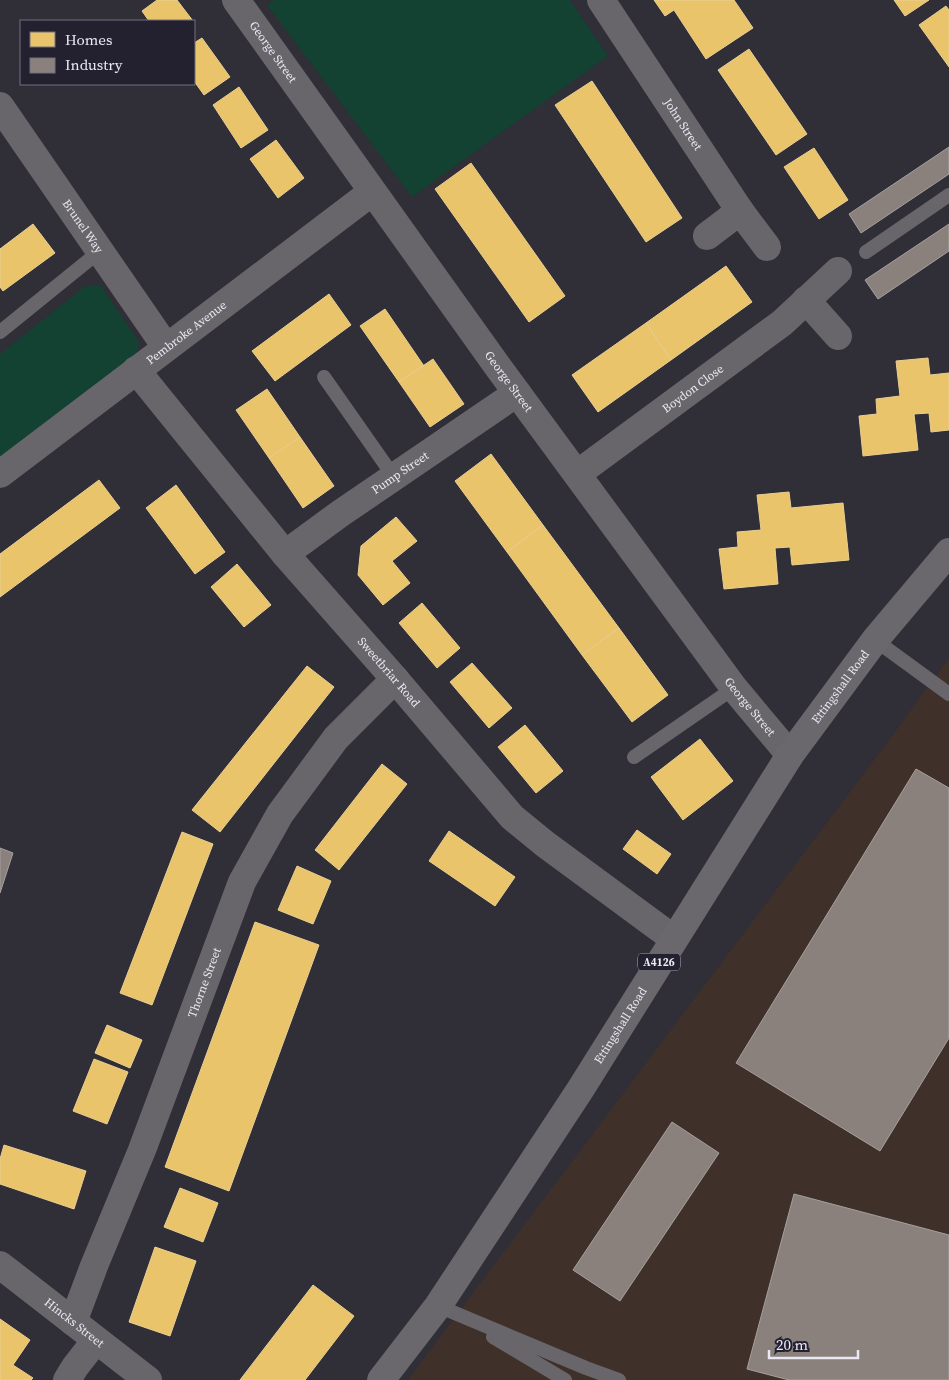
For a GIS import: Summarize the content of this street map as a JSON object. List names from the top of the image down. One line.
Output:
{"streets":{"main road":["Ettingshall Road","A4126"],"street":["George Street","John Street","Brunel Way","Pembroke Avenue","Boydon Close","Pump Street","Sweetbriar Road","Thorne Street","Hincks Street"]},"crossings":[["George Street","Pembroke Avenue"],["George Street","Boydon Close"],["George Street","Pump Street"],["George Street","Ettingshall Road"],["Brunel Way","Pembroke Avenue"],["Pembroke Avenue","Sweetbriar Road"],["Pump Street","Sweetbriar Road"],["Sweetbriar Road","Ettingshall Road"],["Sweetbriar Road","Thorne Street"],["Thorne Street","Hincks Street"]],"legend":["Homes","Industry"],"scale_bar":"20 m"}
